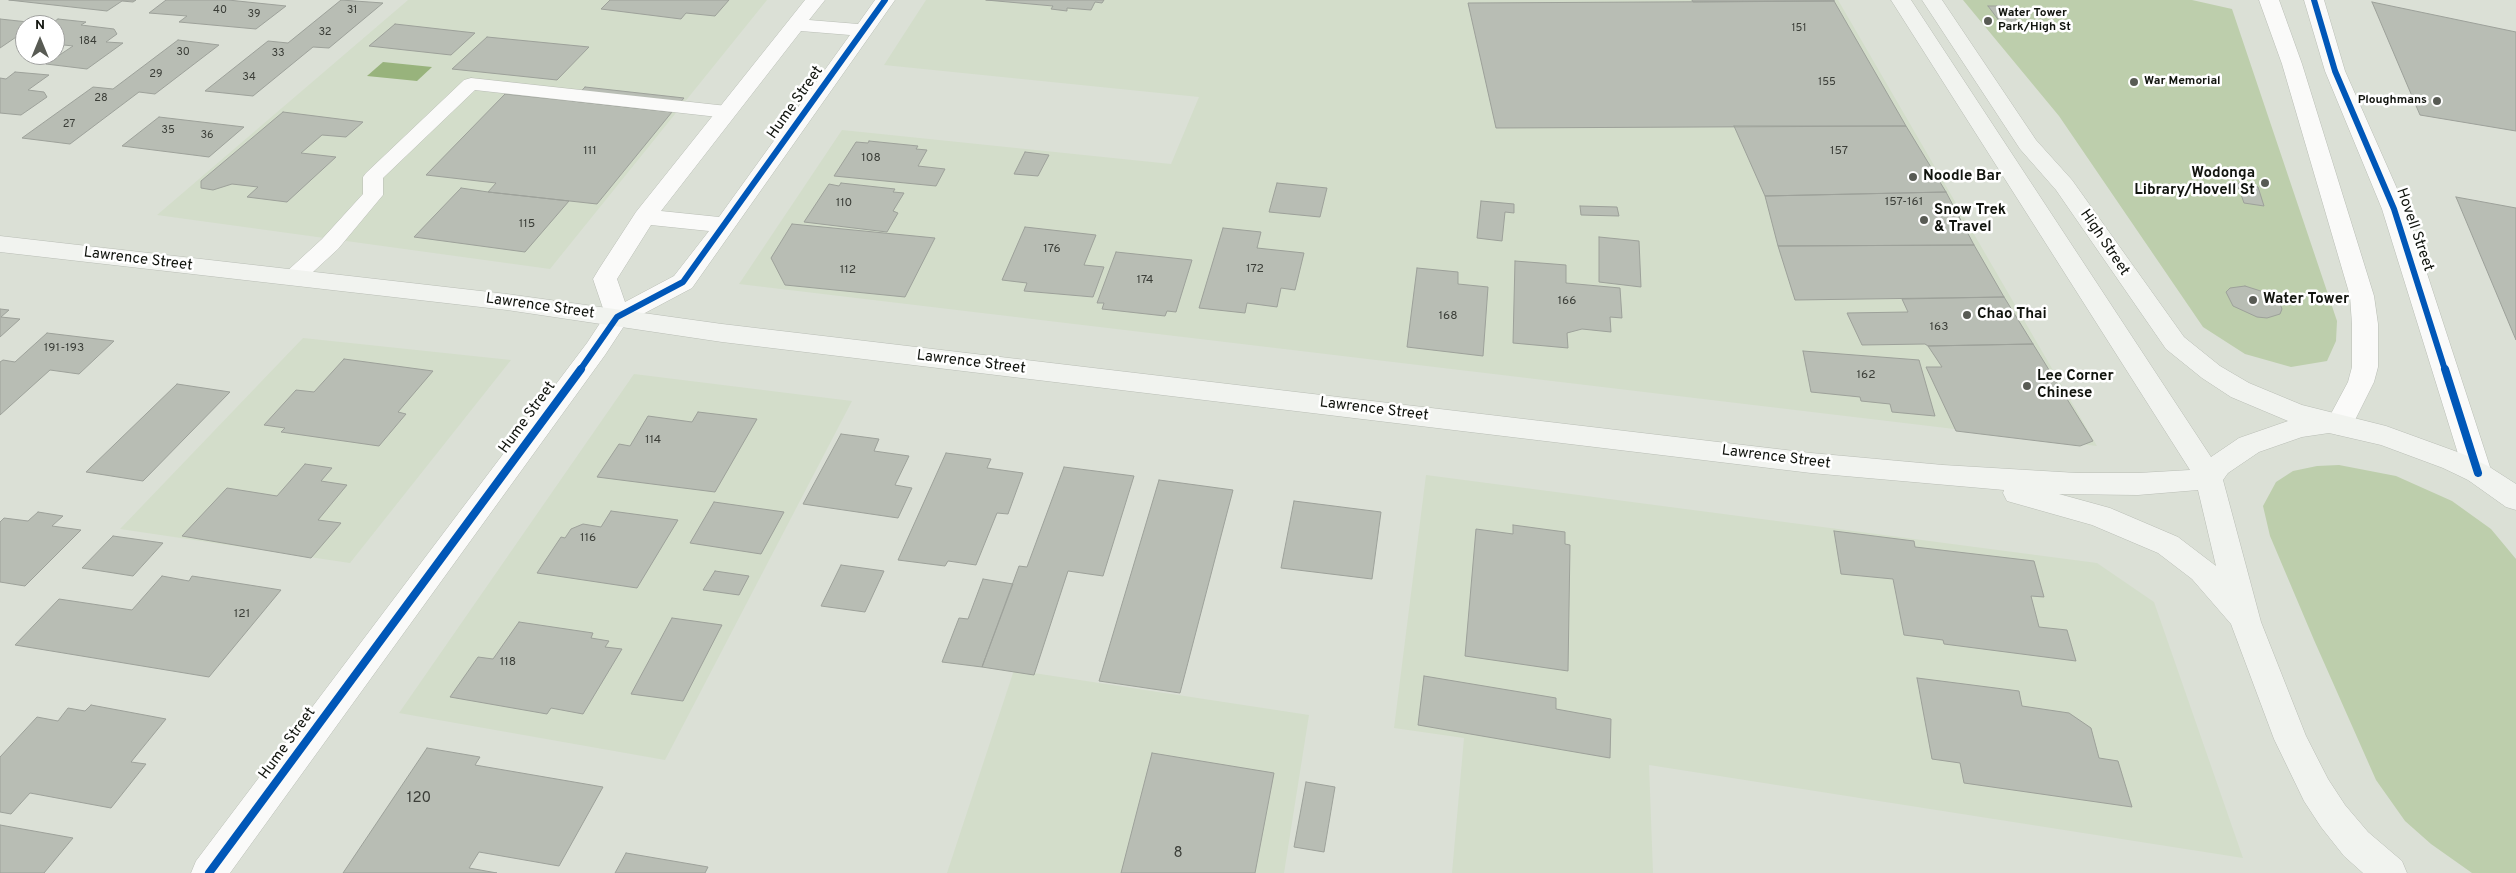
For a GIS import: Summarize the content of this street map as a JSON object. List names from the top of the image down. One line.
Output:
{"streets":{"main road":["High Street","Lawrence Street"],"street":["Hume Street","Hovell Street"]},"crossings":[["Hume Street","Lawrence Street"],["Hovell Street","High Street"]],"places":["Water Tower Park/High St","War Memorial","Ploughmans","Noodle Bar","Wodonga Library/Hovell St","Snow Trek & Travel","Water Tower","Chao Thai","Lee Corner Chinese"],"house_numbers":["40","31","39","151","32","184","30","33","29","34","155","28","27","35","36","111","157","108","157-161","110","115","176","172","112","174","166","168","163","191-193","162","114","116","121","118","120","8"],"north":"top"}
